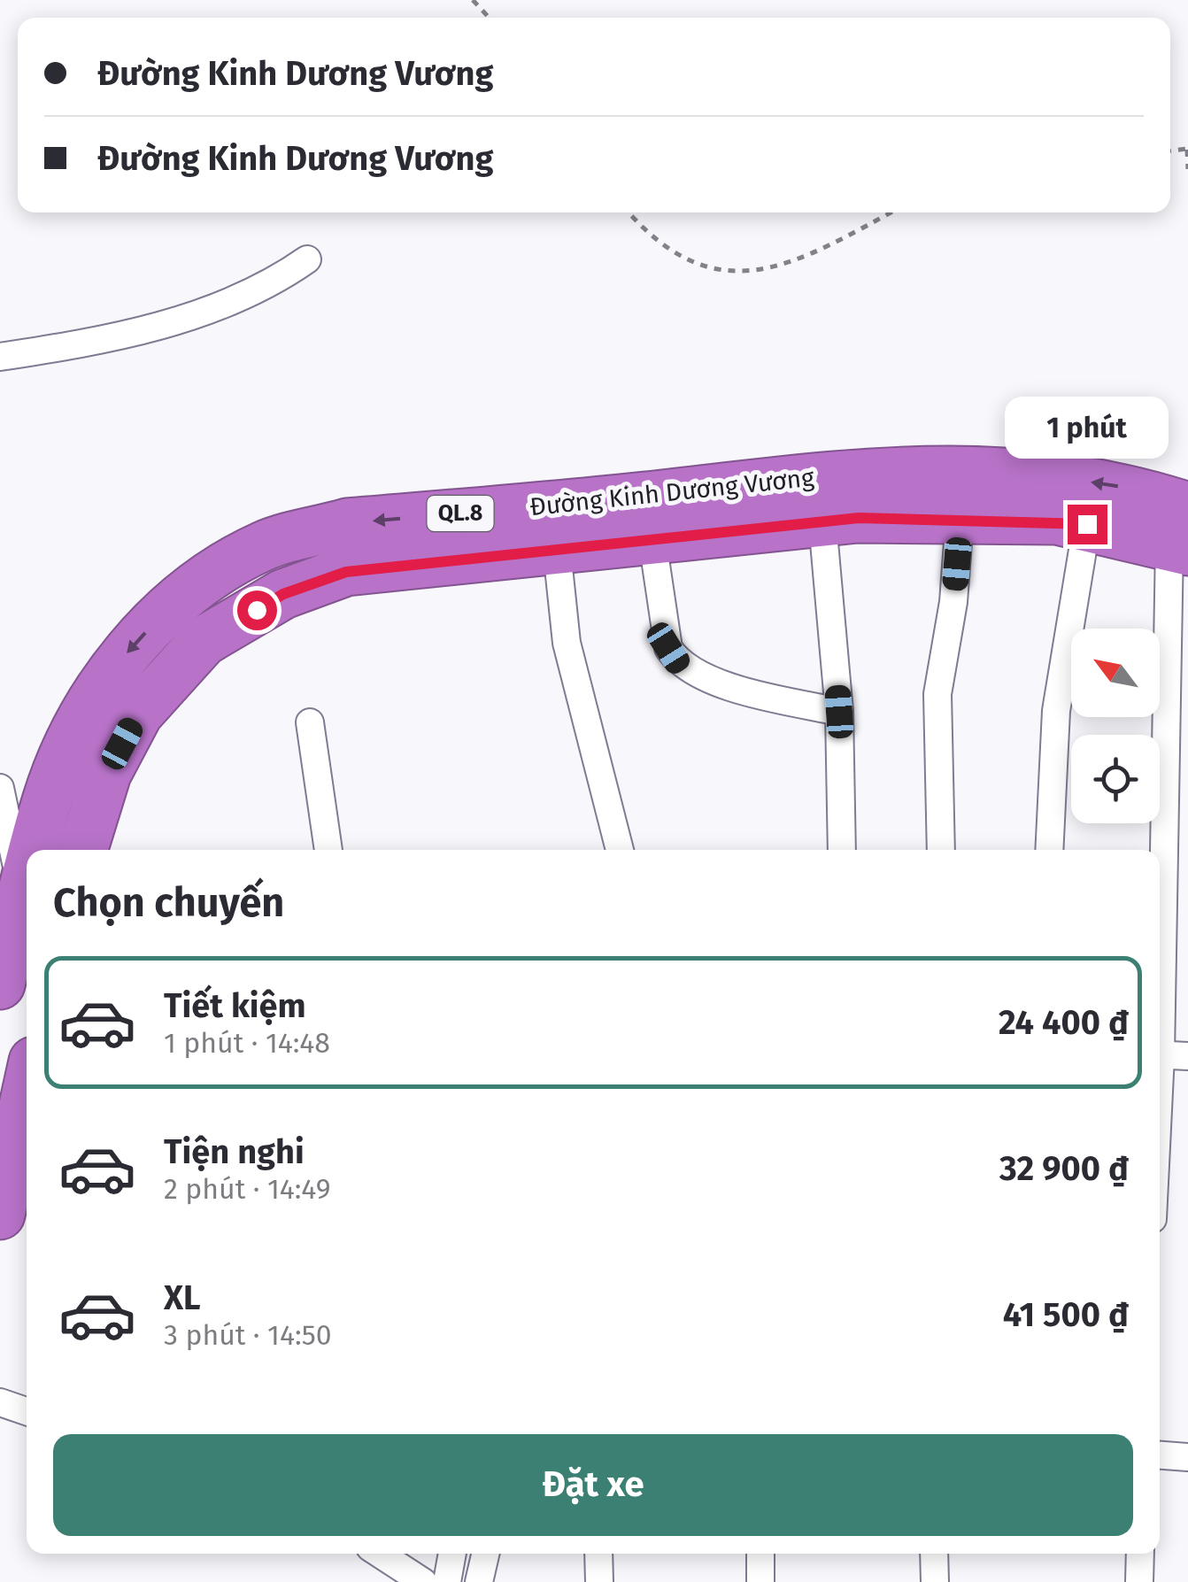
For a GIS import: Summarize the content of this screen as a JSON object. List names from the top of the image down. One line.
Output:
{"streets":{"highway":["Đường Kinh Dương Vương","QL.8"]},"north":"top left","page":{"banner":["Đường Kinh Dương Vương","Đường Kinh Dương Vương"],"bubble":"1 phút","heading":"Chọn chuyến","list":[{"name":"Tiết kiệm","note":"1 phút · 14:48","value":"24 400 ₫"},{"name":"Tiện nghi","note":"2 phút · 14:49","value":"32 900 ₫"},{"name":"XL","note":"3 phút · 14:50","value":"41 500 ₫"}],"buttons":"Đặt xe"}}
